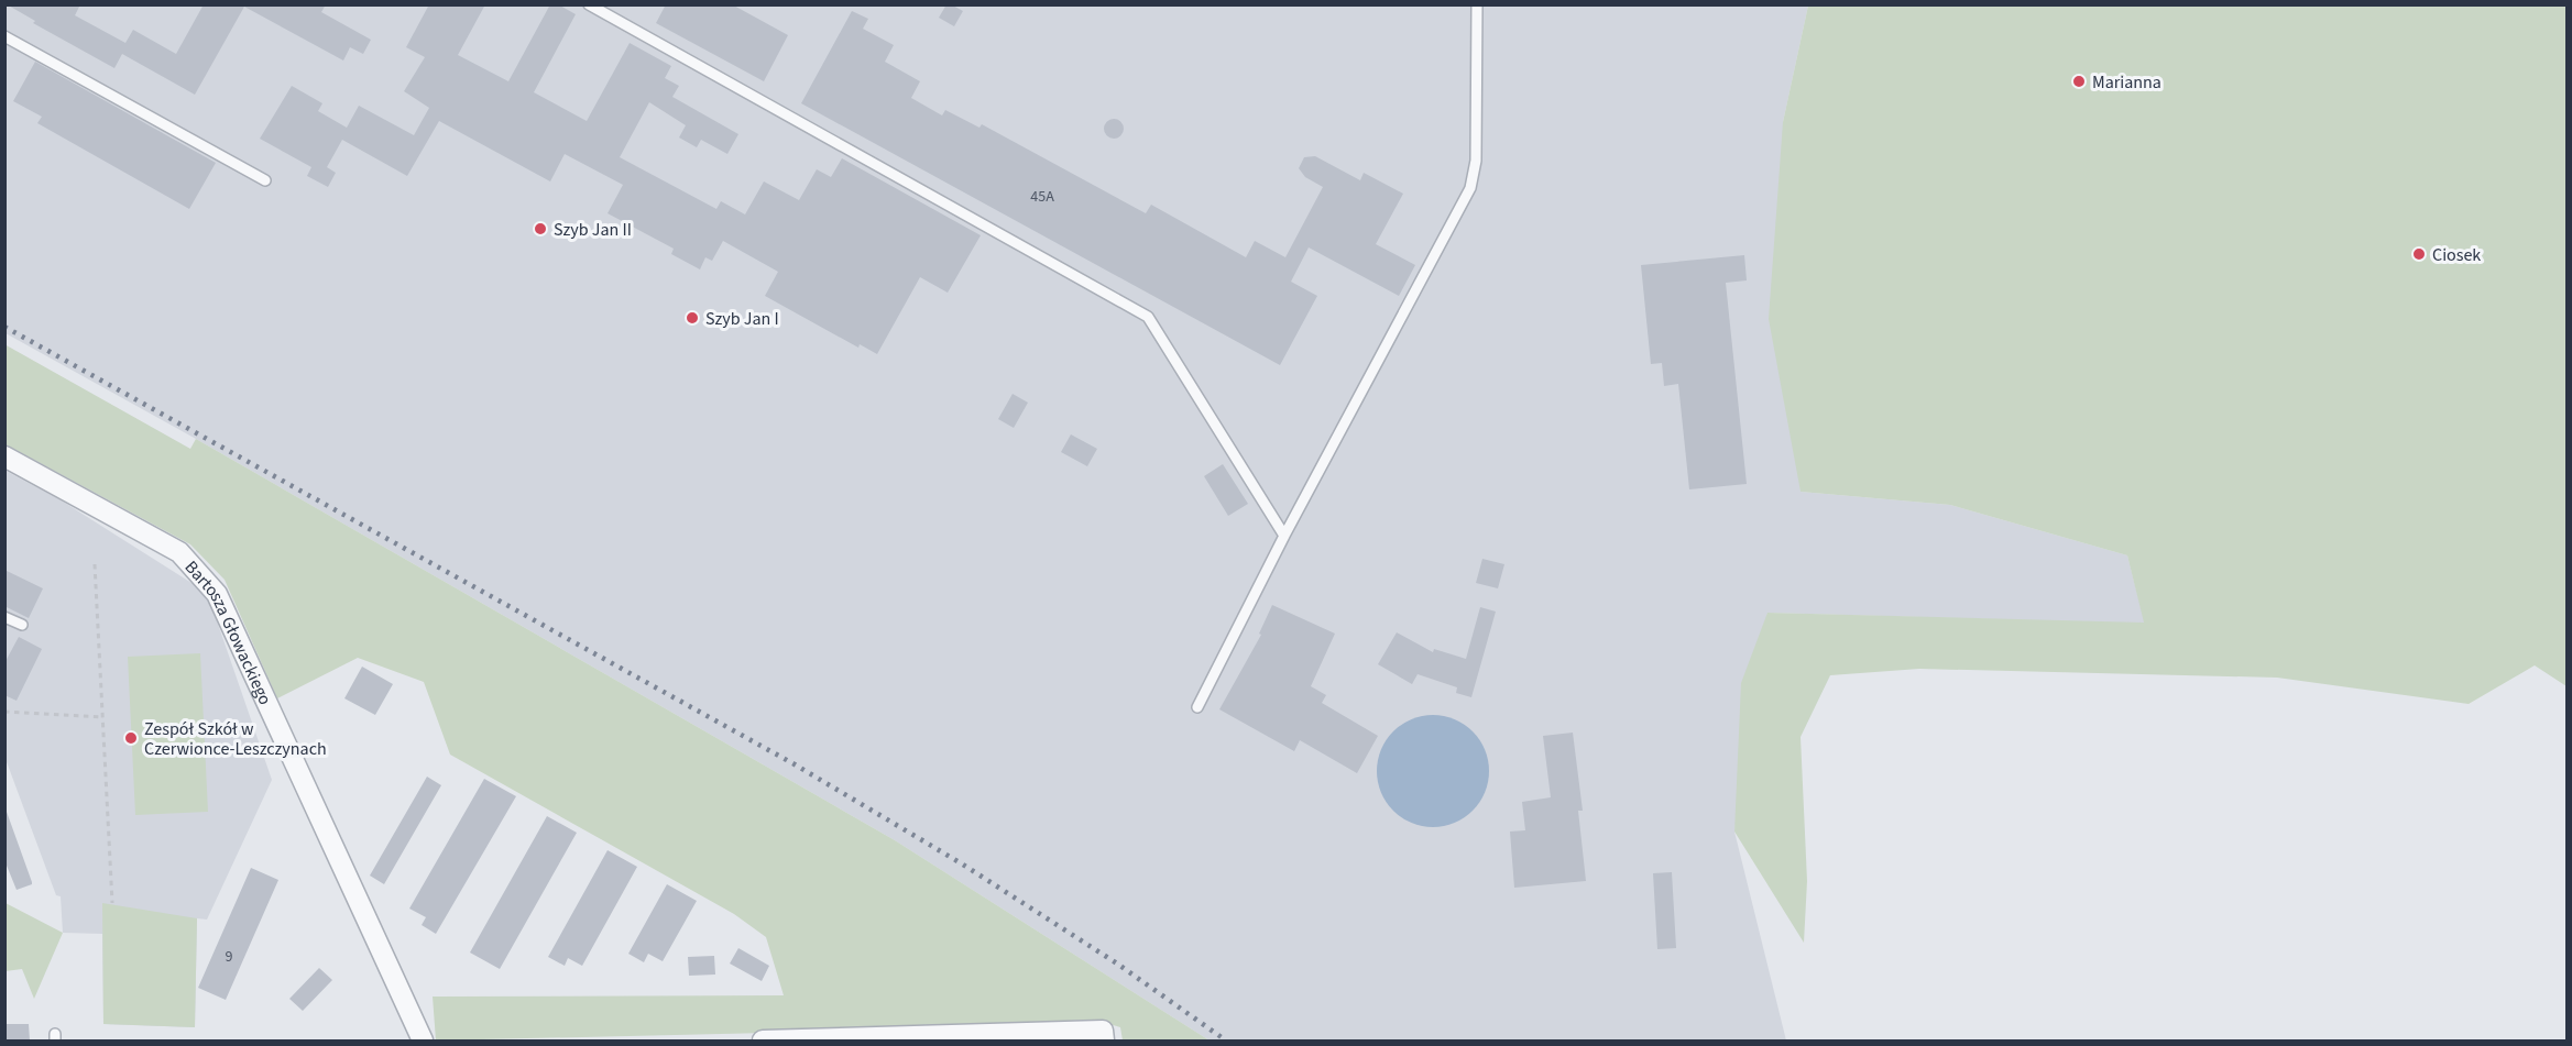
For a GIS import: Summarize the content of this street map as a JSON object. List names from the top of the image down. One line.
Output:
{"streets":{"street":["Bartosza Głowackiego"]},"places":["Marianna","Szyb Jan II","Ciosek","Szyb Jan I","Zespół Szkół w Czerwionce-Leszczynach"],"house_numbers":["45A","9"]}
